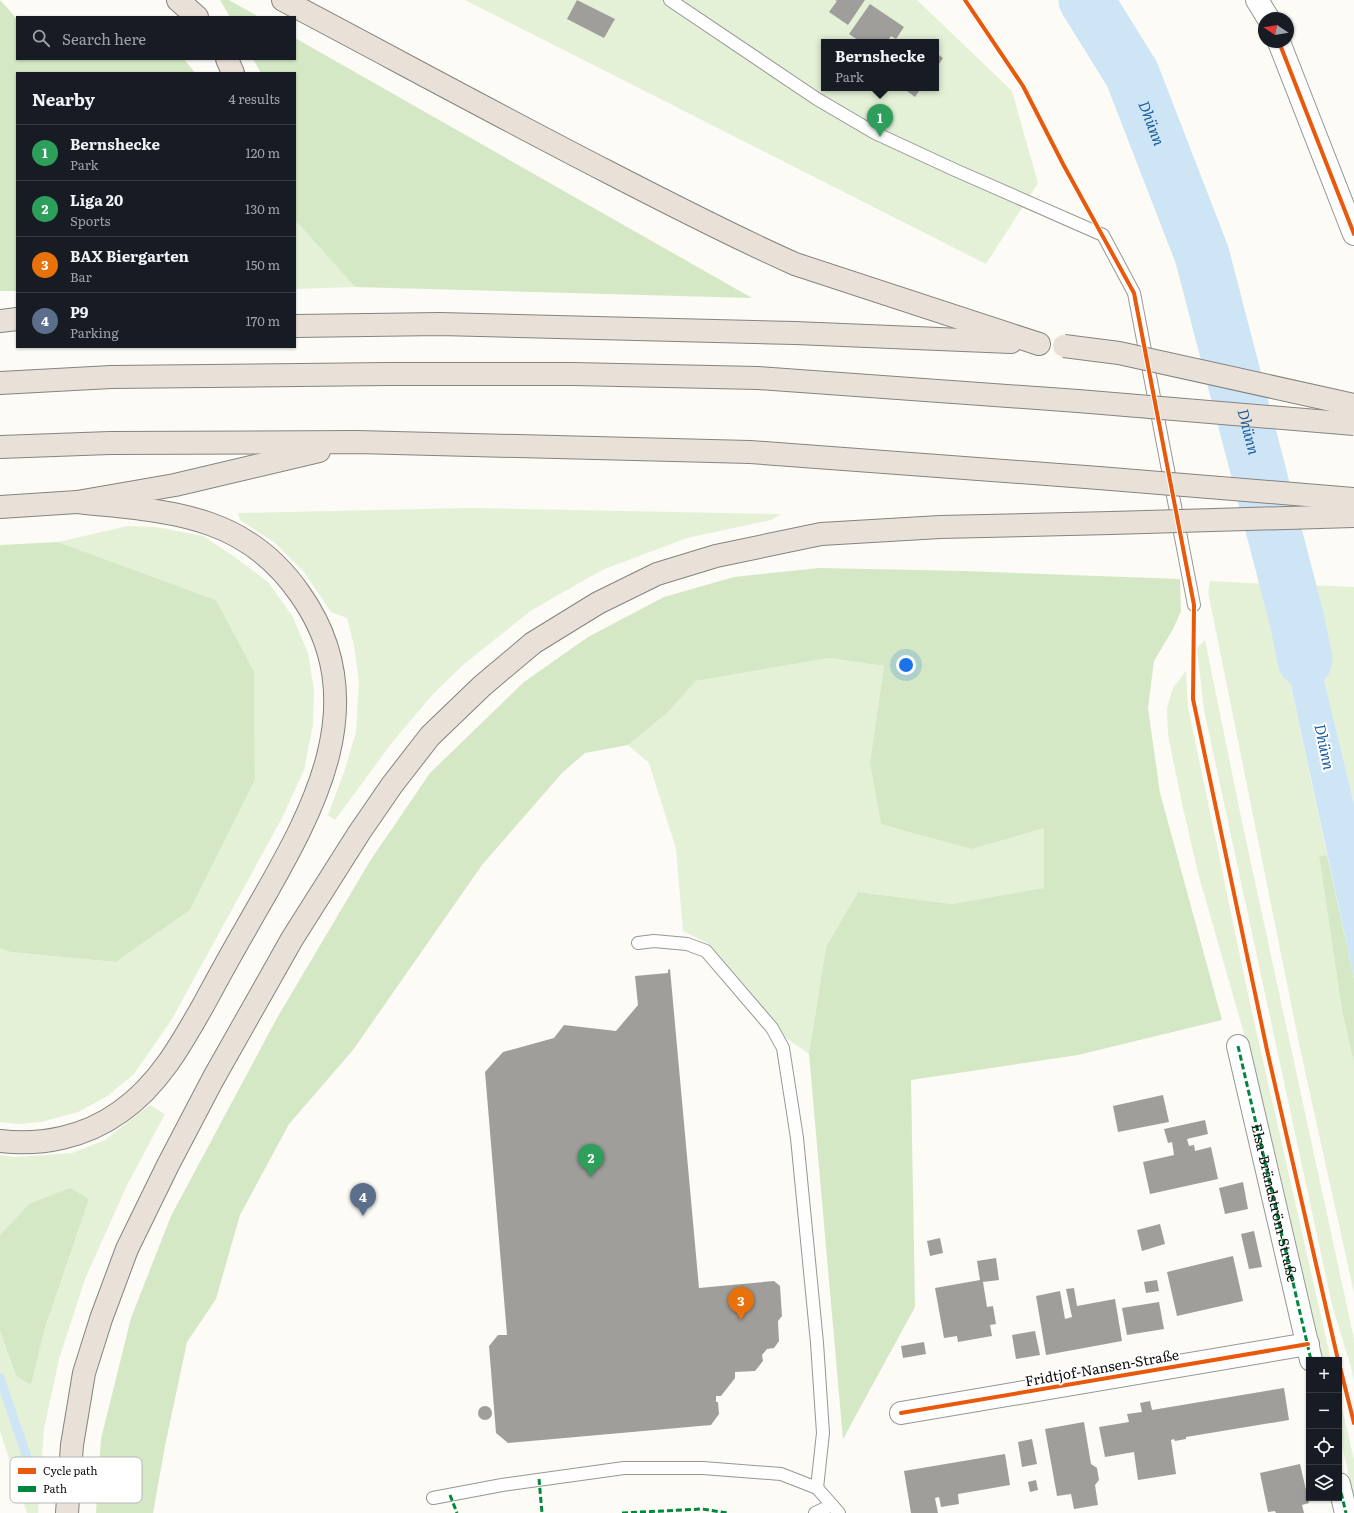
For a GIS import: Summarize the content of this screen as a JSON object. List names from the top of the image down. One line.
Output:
{"streets":{"street":["Elsa-Brändström-Straße","Fridtjof-Nansen-Straße"]},"crossings":[["Elsa-Brändström-Straße","Fridtjof-Nansen-Straße"]],"water":["Dhünn"],"legend":["Cycle path","Path"],"north":"left","page":{"search":"Search here","popup":["Bernshecke","Park"],"heading":["Nearby","4 results"],"pins":["1","2","4","3"],"list":[{"mark":"1","name":"Bernshecke","note":"Park","value":"120 m"},{"mark":"2","name":"Liga 20","note":"Sports","value":"130 m"},{"mark":"3","name":"BAX Biergarten","note":"Bar","value":"150 m"},{"mark":"4","name":"P9","note":"Parking","value":"170 m"}],"map_buttons":["+","−"]}}
